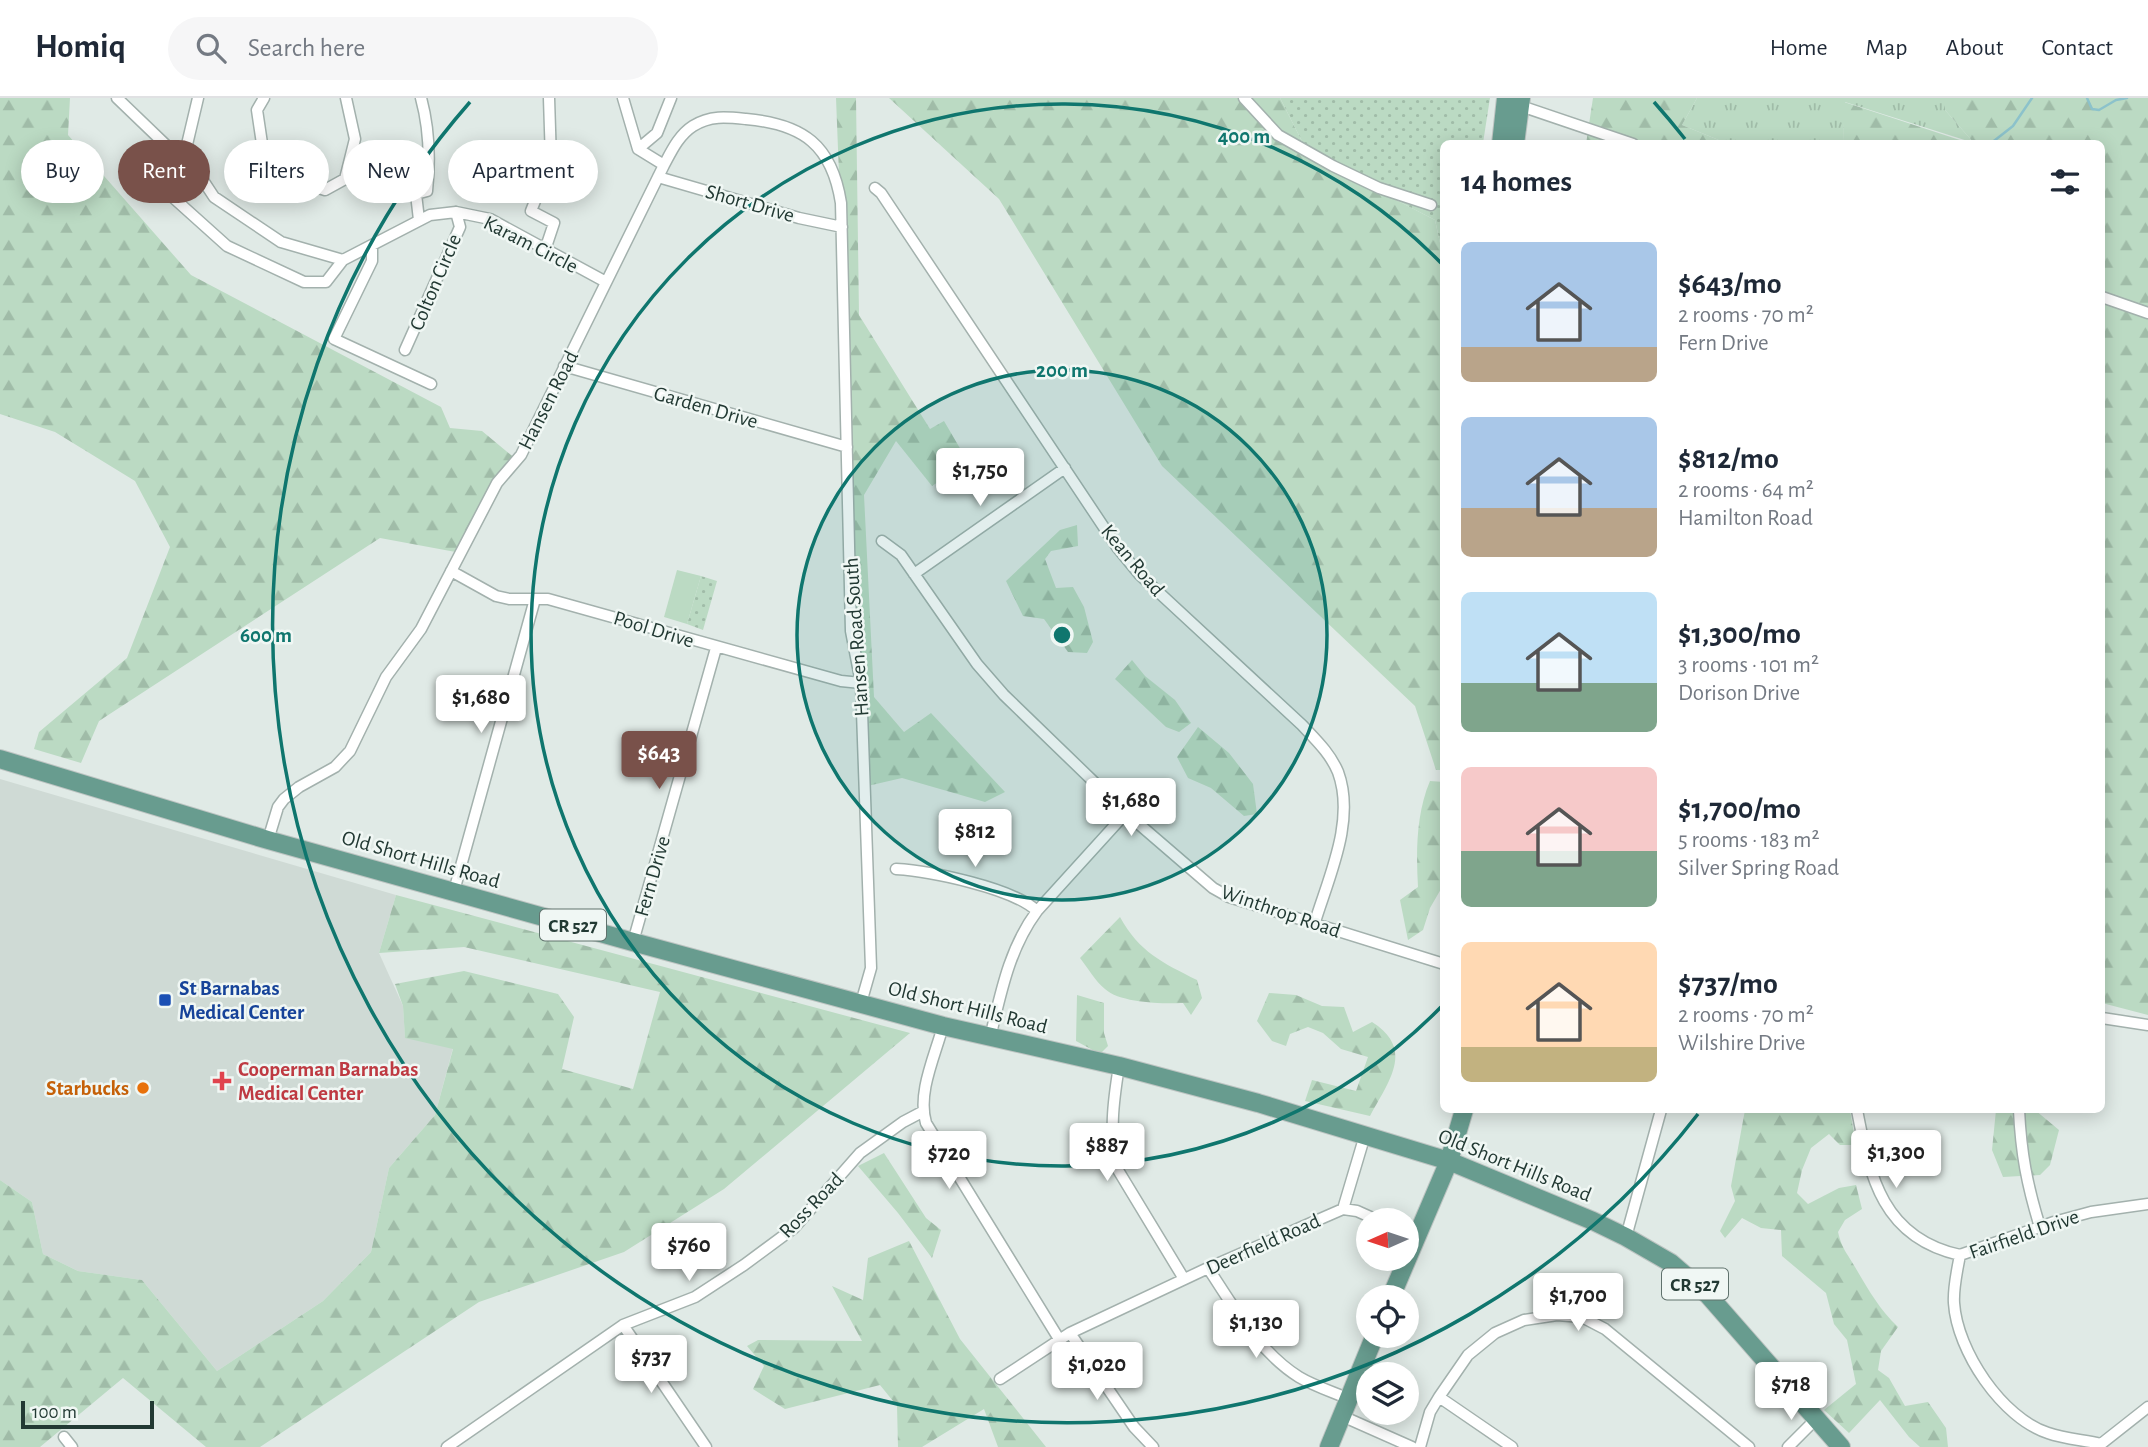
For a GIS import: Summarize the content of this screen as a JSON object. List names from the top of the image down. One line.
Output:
{"streets":{"main road":["Old Short Hills Road","CR 527"],"street":["Short Drive","Karam Circle","Colton Circle","Hansen Road","Garden Drive","Kean Road","Pool Drive","Hansen Road South","Fern Drive","Winthrop Road","Ross Road","Fairfield Drive","Deerfield Road"]},"crossings":[["Short Drive","Hansen Road"],["Short Drive","Hansen Road South"],["Karam Circle","Colton Circle"],["Karam Circle","Hansen Road"],["Hansen Road","Garden Drive"],["Hansen Road","Pool Drive"],["Hansen Road","Hansen Road South"],["Hansen Road","Old Short Hills Road"],["Garden Drive","Hansen Road South"],["Kean Road","Winthrop Road"],["Pool Drive","Hansen Road South"],["Pool Drive","Fern Drive"],["Hansen Road South","Old Short Hills Road"],["Old Short Hills Road","Fern Drive"],["Old Short Hills Road","Deerfield Road"]],"places":{"transit":["St Barnabas Medical Center"],"health":["Cooperman Barnabas Medical Center"],"other":["Starbucks"]},"scale_bar":"100 m","north":"left","page":{"header":"Homiq","search":"Search here","nav":["Home","Map","About","Contact"],"chip":["Buy","Rent","Filters","New","Apartment"],"heading":"14 homes","list":[{"name":"$643/mo","note":"2 rooms · 70 m² · Fern Drive"},{"name":"$812/mo","note":"2 rooms · 64 m² · Hamilton Road"},{"name":"$1,300/mo","note":"3 rooms · 101 m² · Dorison Drive"},{"name":"$1,700/mo","note":"5 rooms · 183 m² · Silver Spring Road"},{"name":"$737/mo","note":"2 rooms · 70 m² · Wilshire Drive"}],"price":["$1,750","$1,680","$643","$1,680","$812","$887","$1,300","$720","$760","$1,700","$1,130","$737","$1,020","$718"],"scale":"100 m"},"rings":["400 m","200 m","600 m"]}
